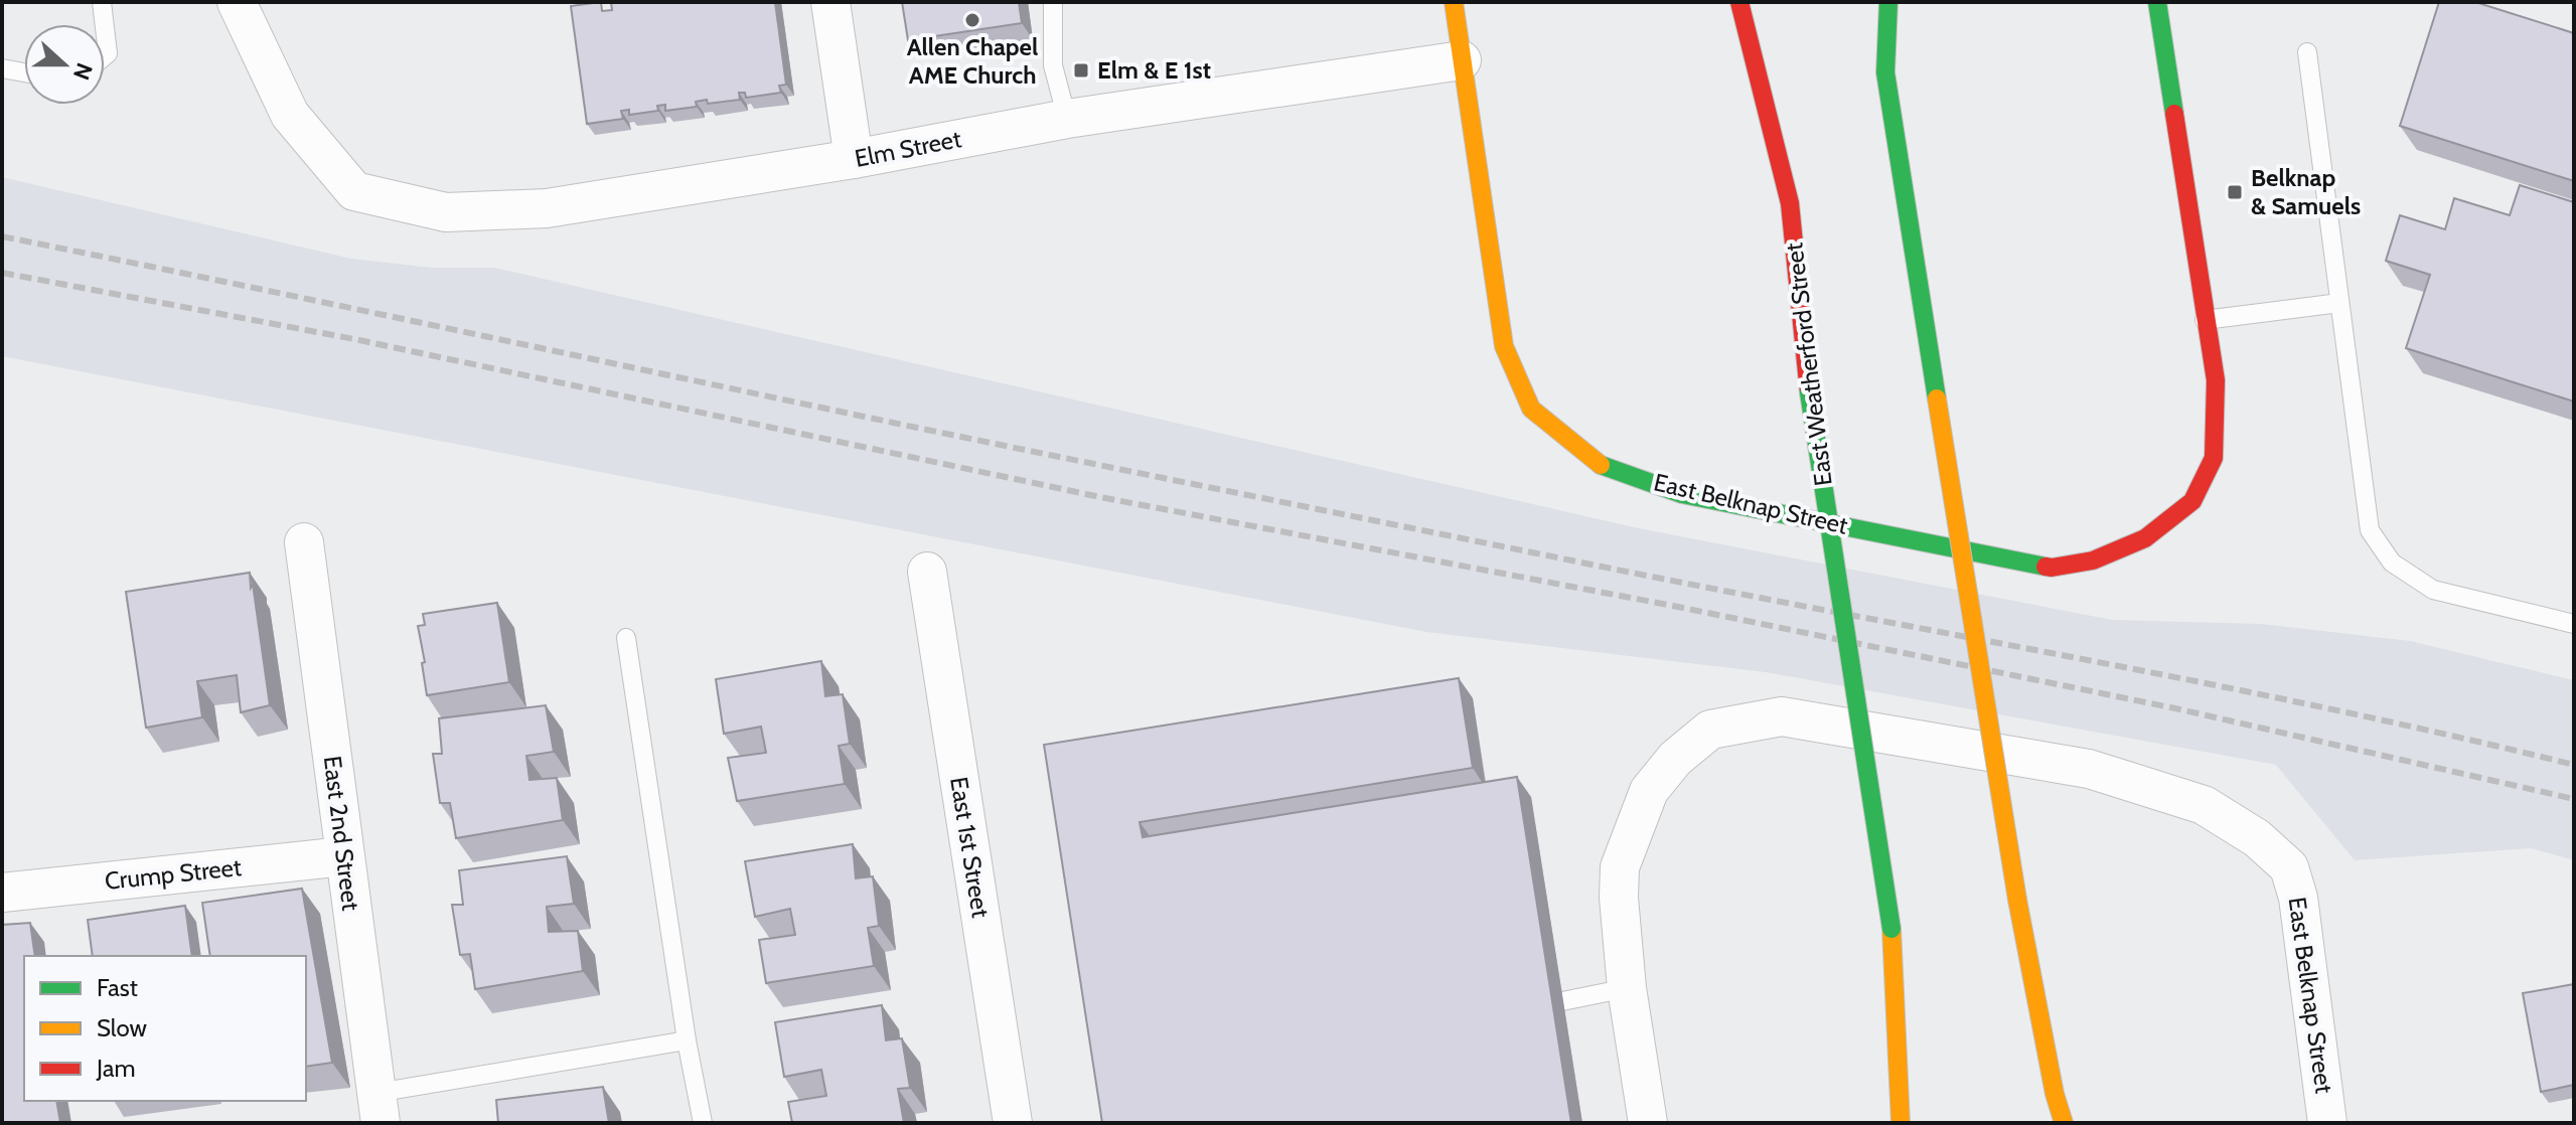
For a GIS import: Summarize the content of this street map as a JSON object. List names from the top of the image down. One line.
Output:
{"streets":{"main road":["East Weatherford Street","East Belknap Street"],"street":["Elm Street","East 2nd Street","East 1st Street","Crump Street"]},"crossings":[["Elm Street","East Belknap Street"],["East 2nd Street","Crump Street"]],"places":{"other":["Allen Chapel AME Church"],"transit":["Elm & E 1st","Belknap & Samuels"]},"legend":["Fast","Slow","Jam"],"north":"right"}
